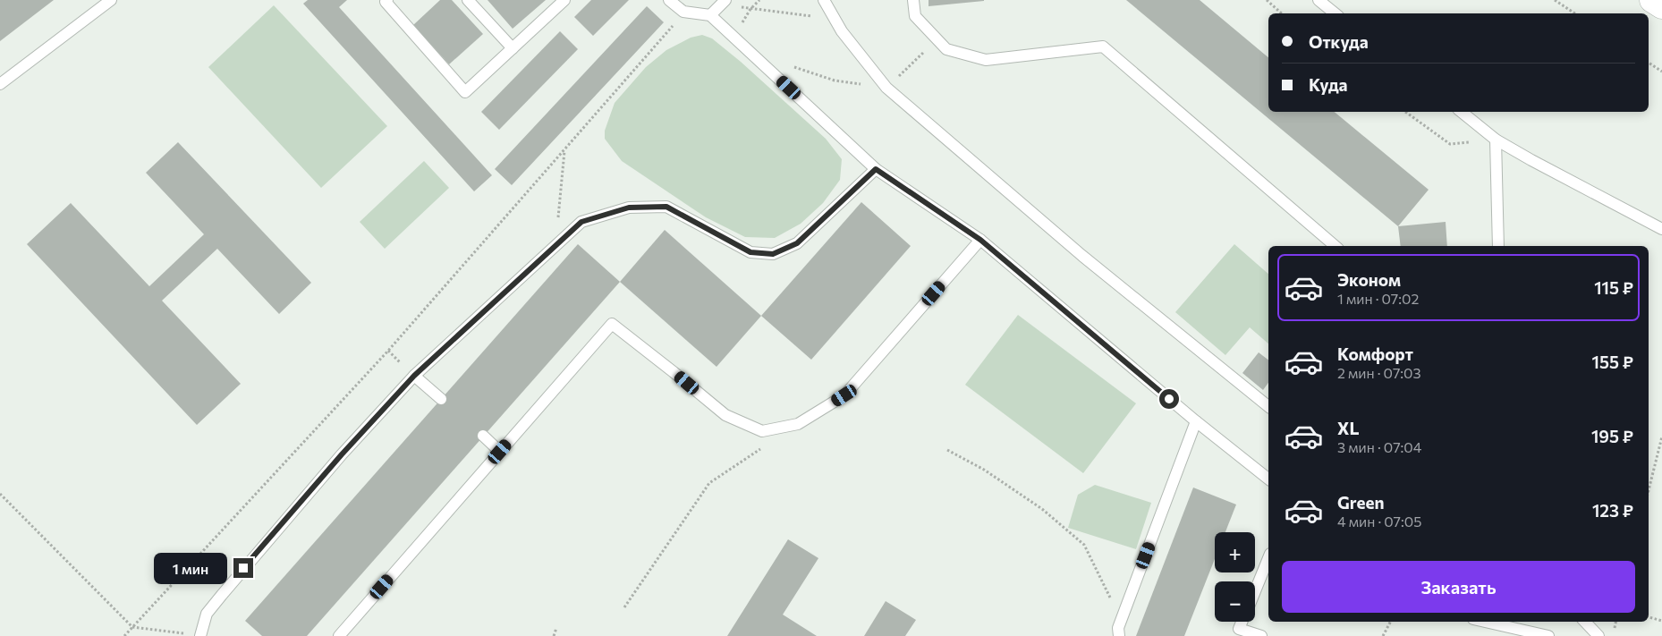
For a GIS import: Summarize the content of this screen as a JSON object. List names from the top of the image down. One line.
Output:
{"page":{"banner":["Откуда","Куда"],"list":[{"name":"Эконом","note":"1 мин · 07:02","value":"115 ₽"},{"name":"Комфорт","note":"2 мин · 07:03","value":"155 ₽"},{"name":"XL","note":"3 мин · 07:04","value":"195 ₽"},{"name":"Green","note":"4 мин · 07:05","value":"123 ₽"}],"map_buttons":["+","−"],"buttons":"Заказать","bubble":"1 мин"}}
